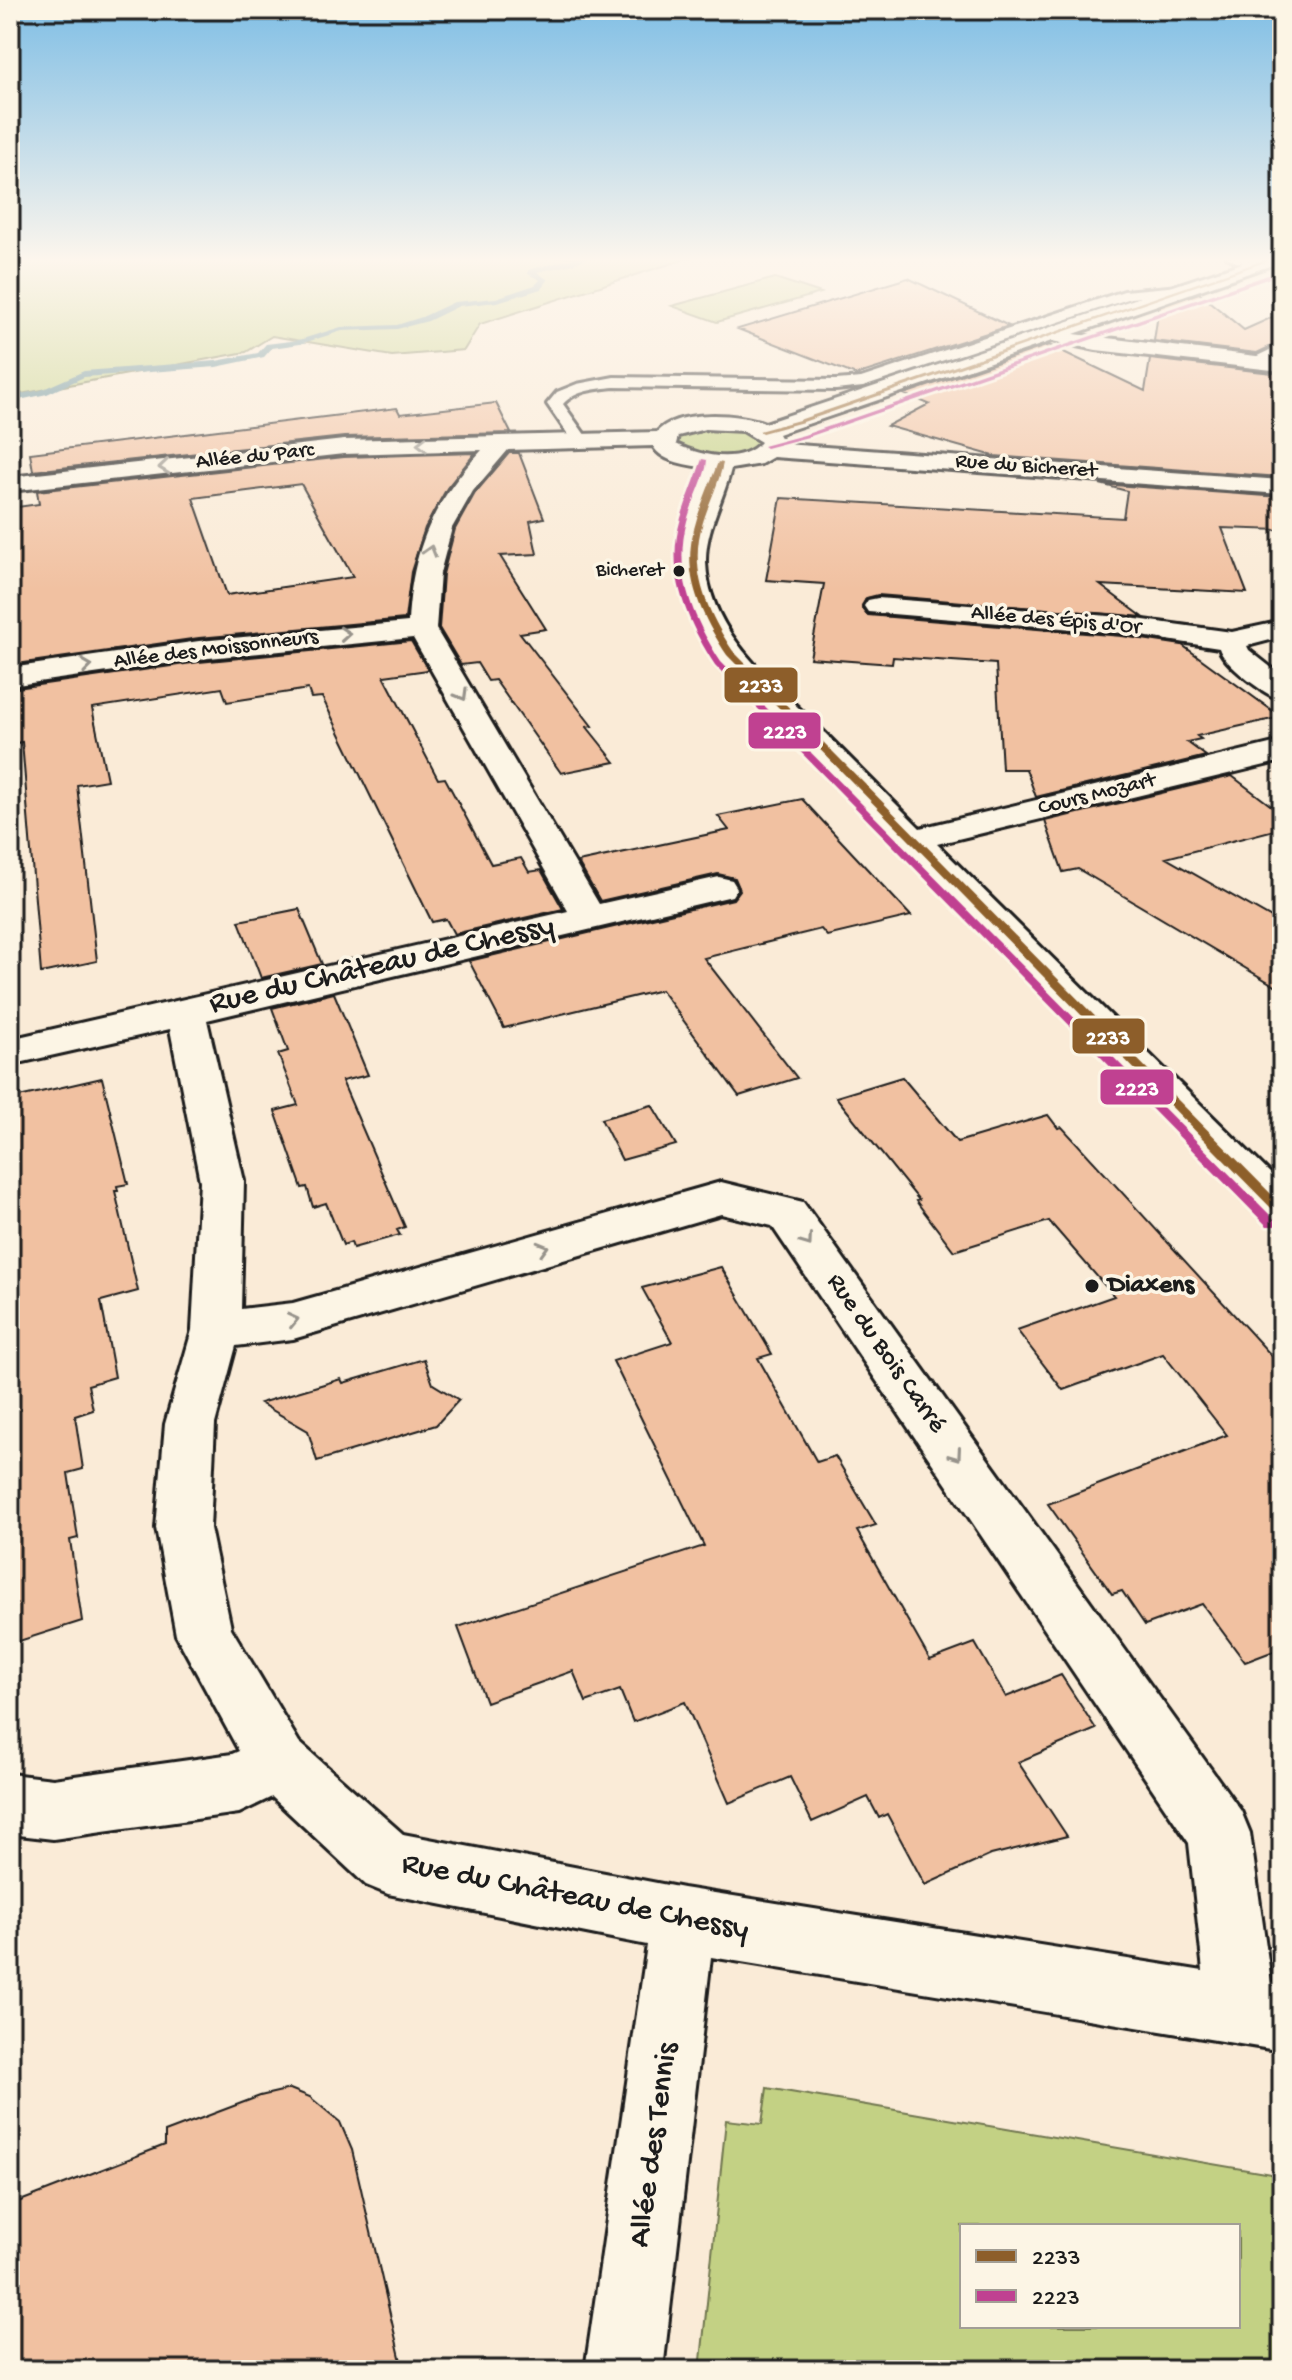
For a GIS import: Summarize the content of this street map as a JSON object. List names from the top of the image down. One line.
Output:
{"streets":{"street":["Allée du Parc","Rue du Bicheret","Allée des Épis d'Or","Allée des Moissonneurs","Cours Mozart","Rue du Château de Chessy","Rue du Bois Carré","Allée des Tennis"]},"crossings":[["Allée des Moissonneurs","Rue du Château de Chessy"],["Rue du Château de Chessy","Rue du Bois Carré"],["Rue du Château de Chessy","Allée des Tennis"]],"one_way":["Allée du Parc"],"places":["Bicheret","Diaxens"],"lines":["transit line 2233","transit line 2223"],"legend":["2233","2223"]}
